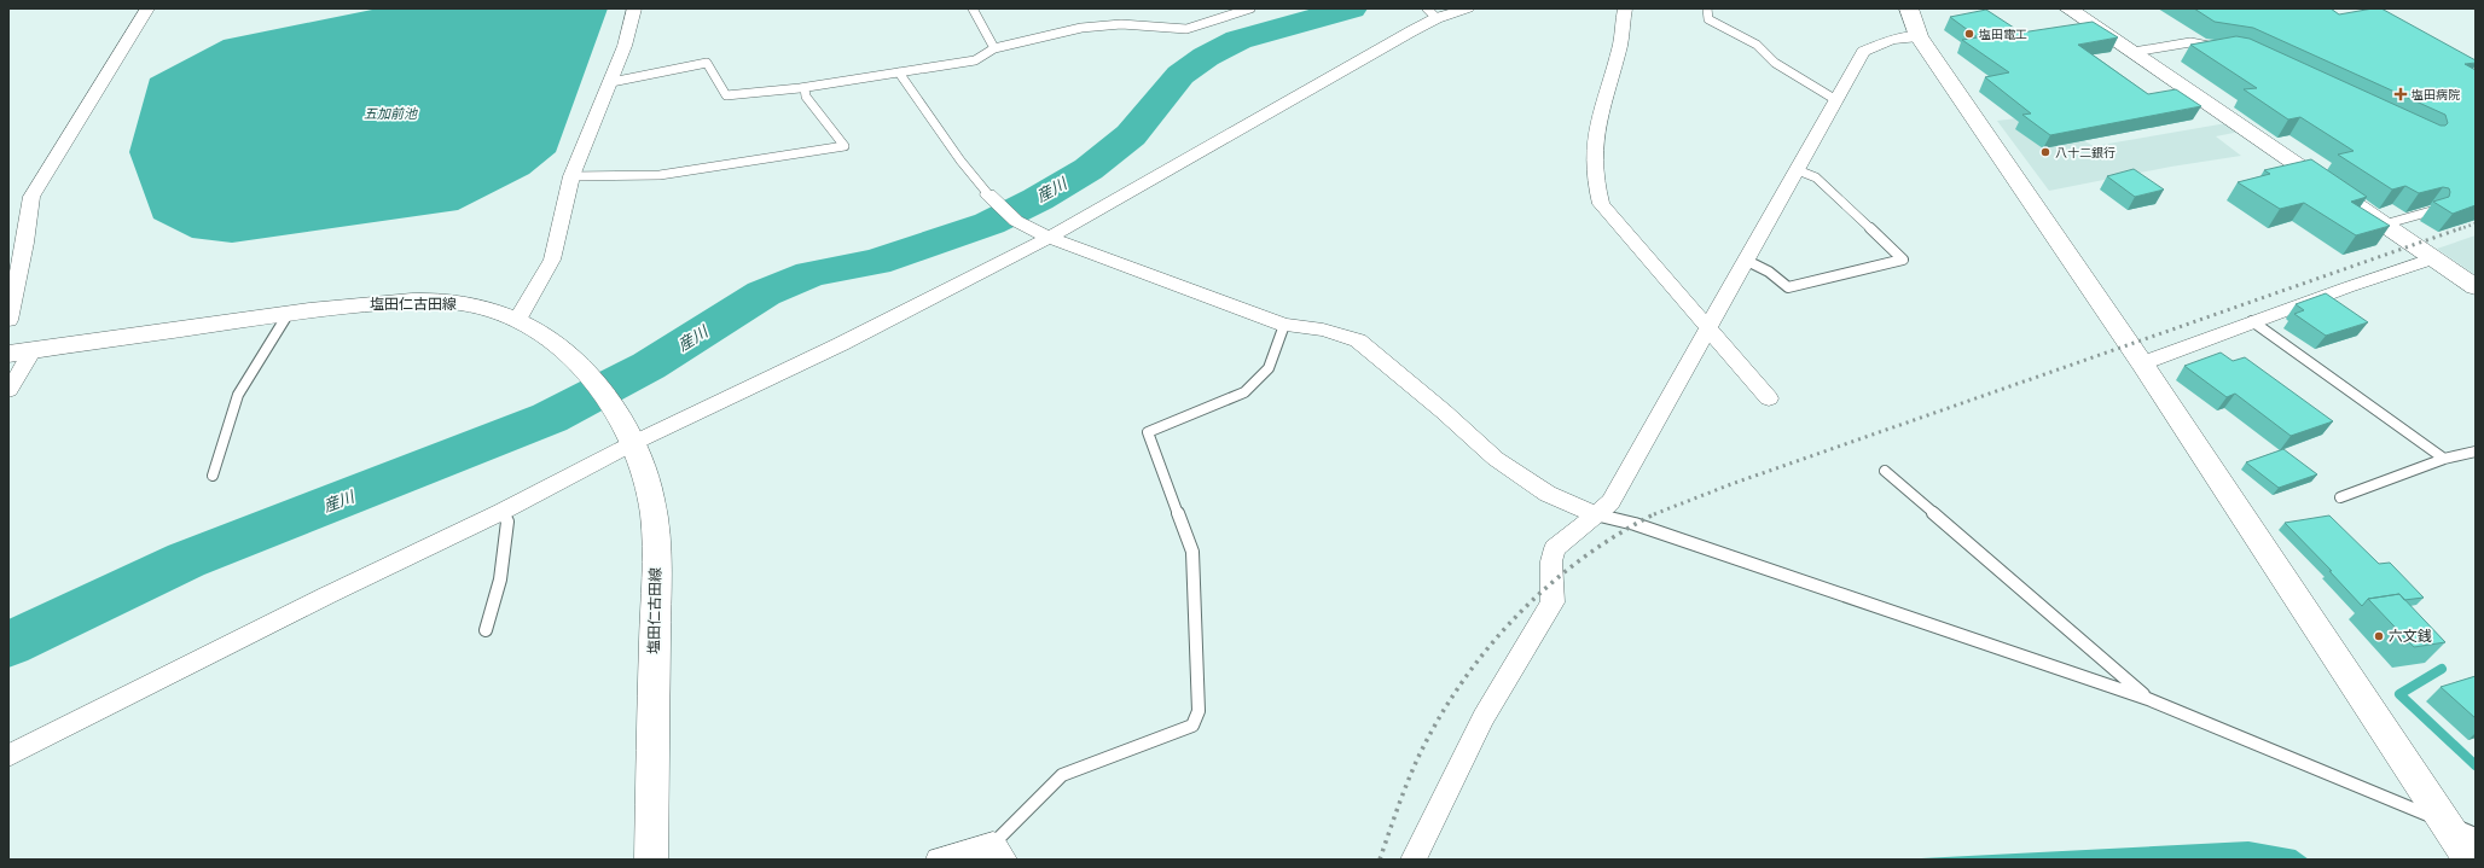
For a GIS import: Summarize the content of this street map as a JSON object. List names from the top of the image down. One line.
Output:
{"streets":{"street":["塩田仁古田線"]},"water":["五加前池","産川"],"places":{"other":["塩田電工","八十二銀行","六文銭"],"health":["塩田病院"]}}
